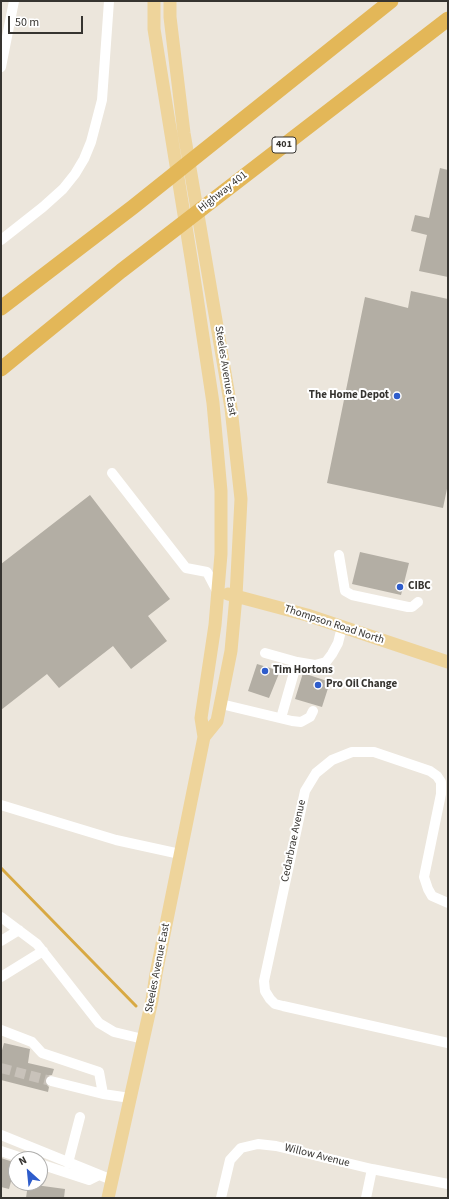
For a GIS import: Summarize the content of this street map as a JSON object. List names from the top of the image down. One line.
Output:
{"streets":{"highway":["401","Highway 401"],"main road":["Steeles Avenue East","Thompson Road North"],"street":["Cedarbrae Avenue","Willow Avenue"]},"crossings":[["Steeles Avenue East","Thompson Road North"]],"places":["The Home Depot","CIBC","Tim Hortons","Pro Oil Change"],"scale_bar":"50 m","north":"top left"}
